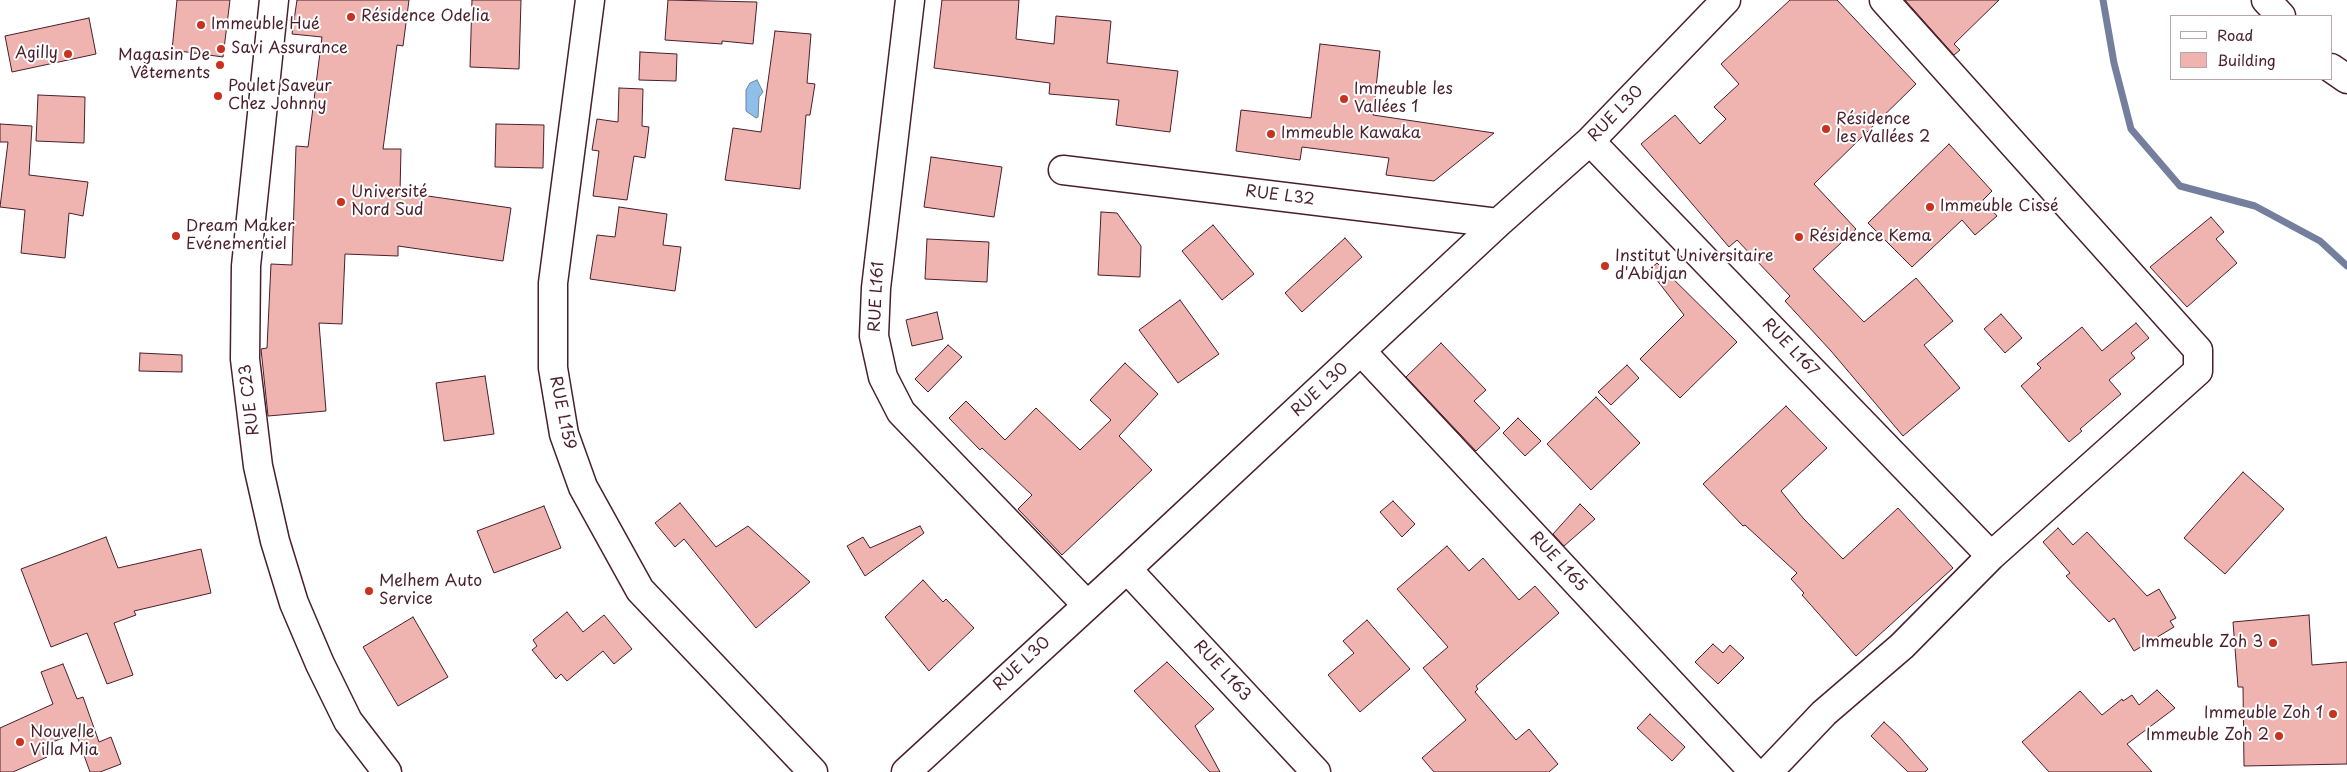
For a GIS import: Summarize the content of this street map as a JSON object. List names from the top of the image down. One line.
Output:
{"streets":{"street":["RUE L30","RUE L32","RUE L161","RUE L167","RUE C23","RUE L159","RUE L165","RUE L163"]},"crossings":[["RUE L30","RUE L32"],["RUE L30","RUE L161"],["RUE L30","RUE L167"],["RUE L30","RUE L165"],["RUE L30","RUE L163"]],"places":["Résidence Odelia","Immeuble Hué","Savi Assurance","Agilly","Magasin De Vêtements","Poulet Saveur Chez Johnny","Immeuble les Vallées 1","Résidence les Vallées 2","Immeuble Kawaka","Université Nord Sud","Immeuble Cissé","Dream Maker Evénementiel","Résidence Kema","Institut Universitaire d'Abidjan","Melhem Auto Service","Immeuble Zoh 3","Immeuble Zoh 1","Immeuble Zoh 2","Nouvelle Villa Mia"],"legend":["Road","Building"]}
